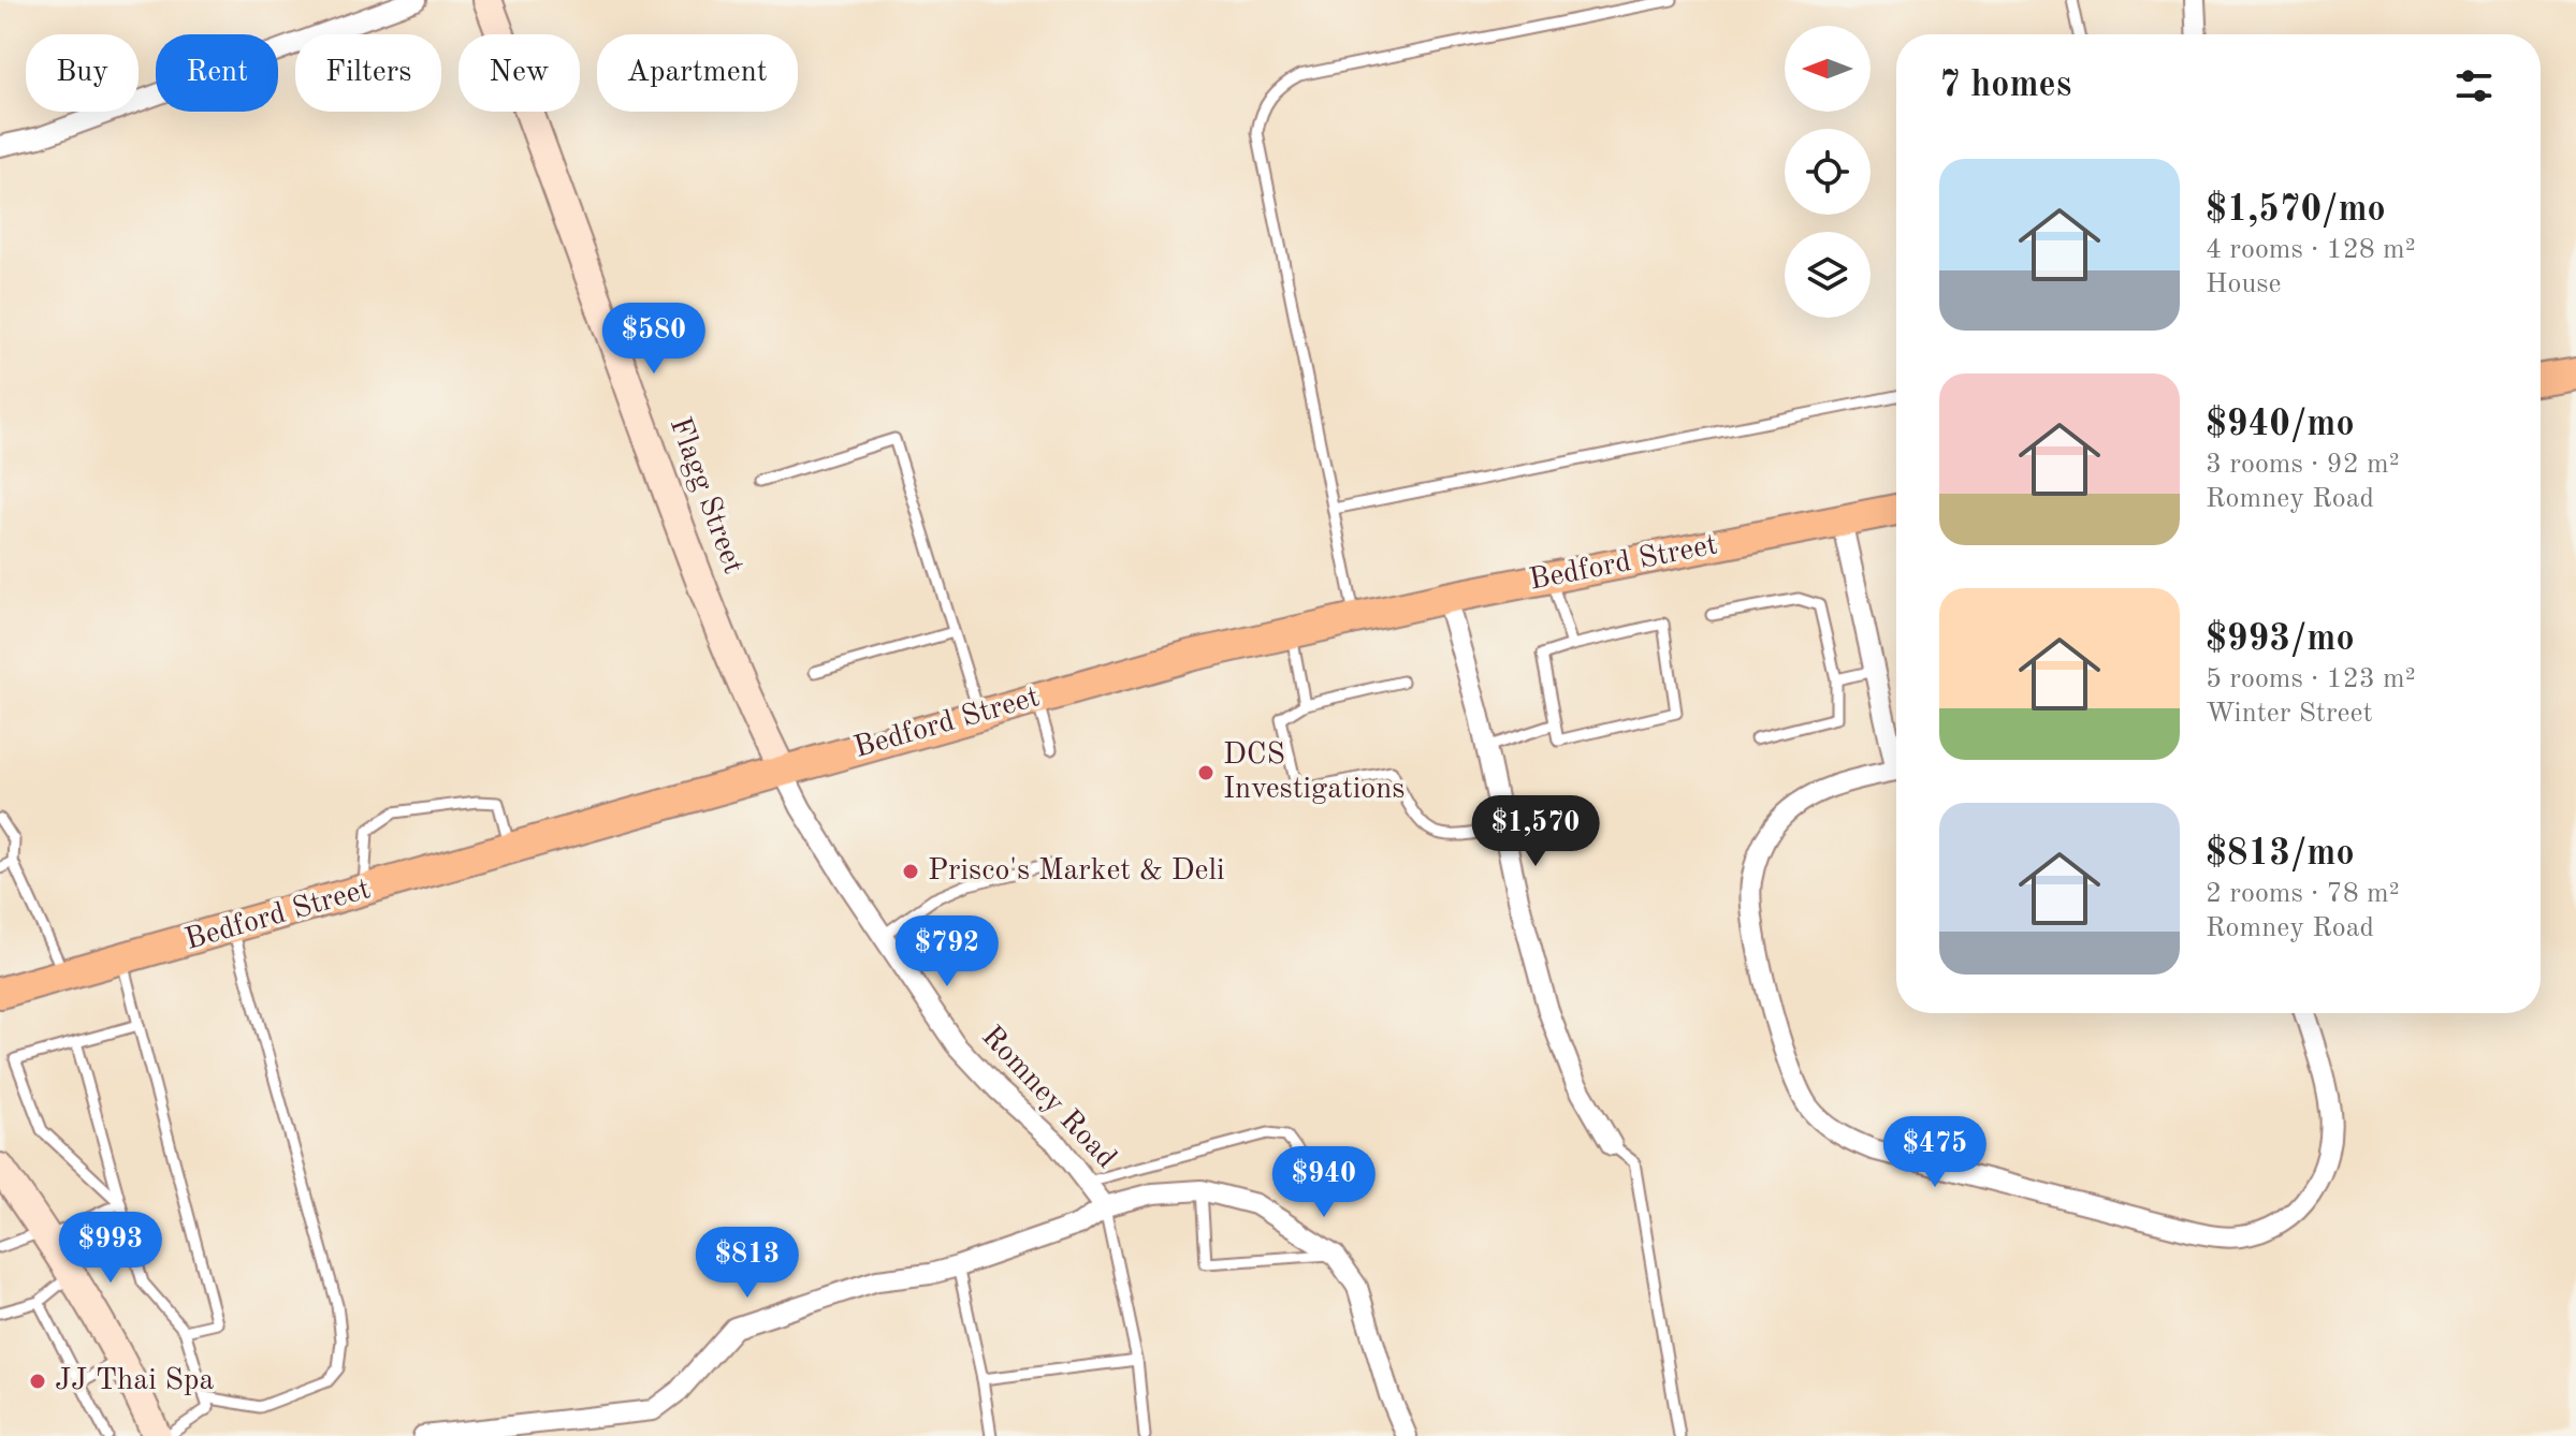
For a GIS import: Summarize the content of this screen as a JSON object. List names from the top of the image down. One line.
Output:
{"streets":{"main road":["Bedford Street"],"street":["Flagg Street","Romney Road"]},"crossings":[["Flagg Street","Bedford Street"],["Flagg Street","Romney Road"],["Bedford Street","Romney Road"]],"places":["DCS Investigations","Prisco's Market & Deli","JJ Thai Spa"],"north":"left","page":{"chip":["Buy","Rent","Filters","New","Apartment"],"heading":"7 homes","list":[{"name":"$1,570/mo","note":"4 rooms · 128 m² · House"},{"name":"$940/mo","note":"3 rooms · 92 m² · Romney Road"},{"name":"$993/mo","note":"5 rooms · 123 m² · Winter Street"},{"name":"$813/mo","note":"2 rooms · 78 m² · Romney Road"}],"price":["$580","$1,570","$792","$475","$940","$993","$813"]}}
